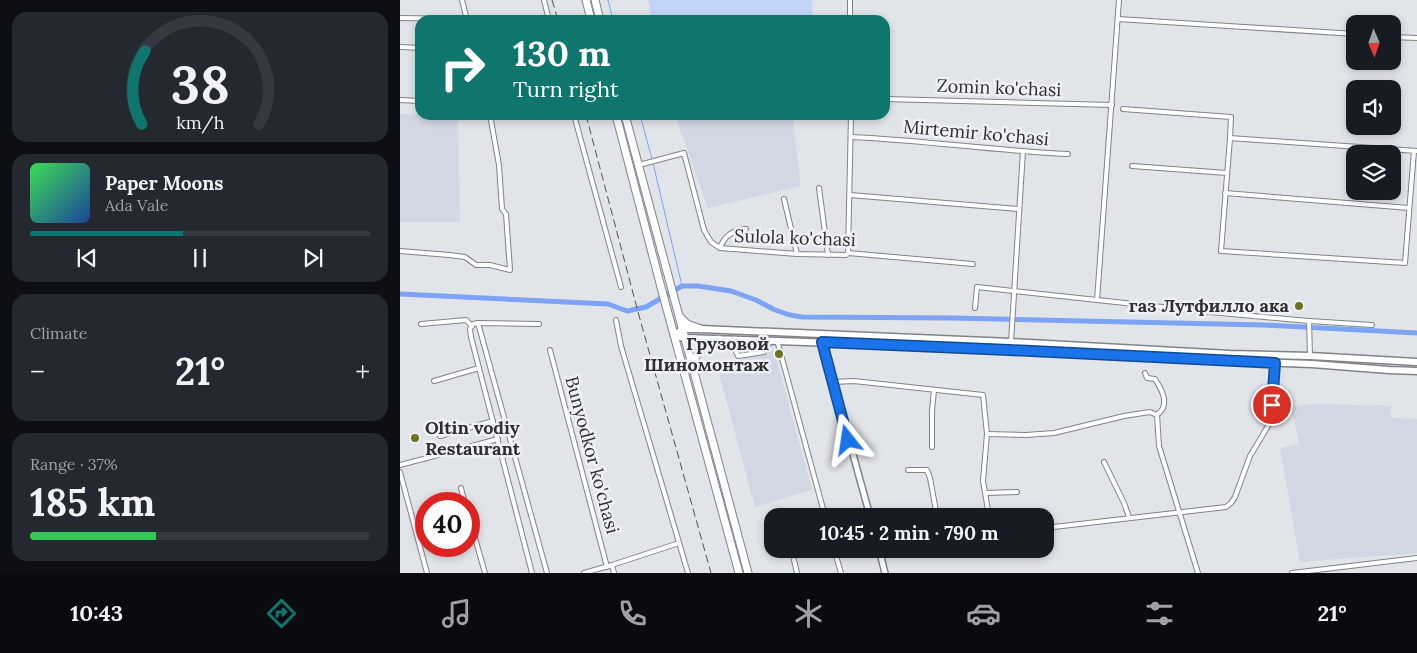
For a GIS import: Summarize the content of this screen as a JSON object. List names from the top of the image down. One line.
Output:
{"streets":{"street":["Zomin ko'chasi","Mirtemir ko'chasi","Sulola ko'chasi","Bunyodkor ko'chasi"]},"places":["газ Лутфилло ака","Грузовой Шиномонтаж","Oltin vodiy Restaurant"],"north":"bottom","page":{"turn":["130 m","Turn right"],"song":["Paper Moons","Ada Vale"],"tile":["Climate",["Range · 37%","185 km"]],"heat":["−","21°","+"],"limit":"40","trip":"10:45 · 2 min · 790 m","tabs":["10:43","21°"],"gauge":["38","km/h"]}}
